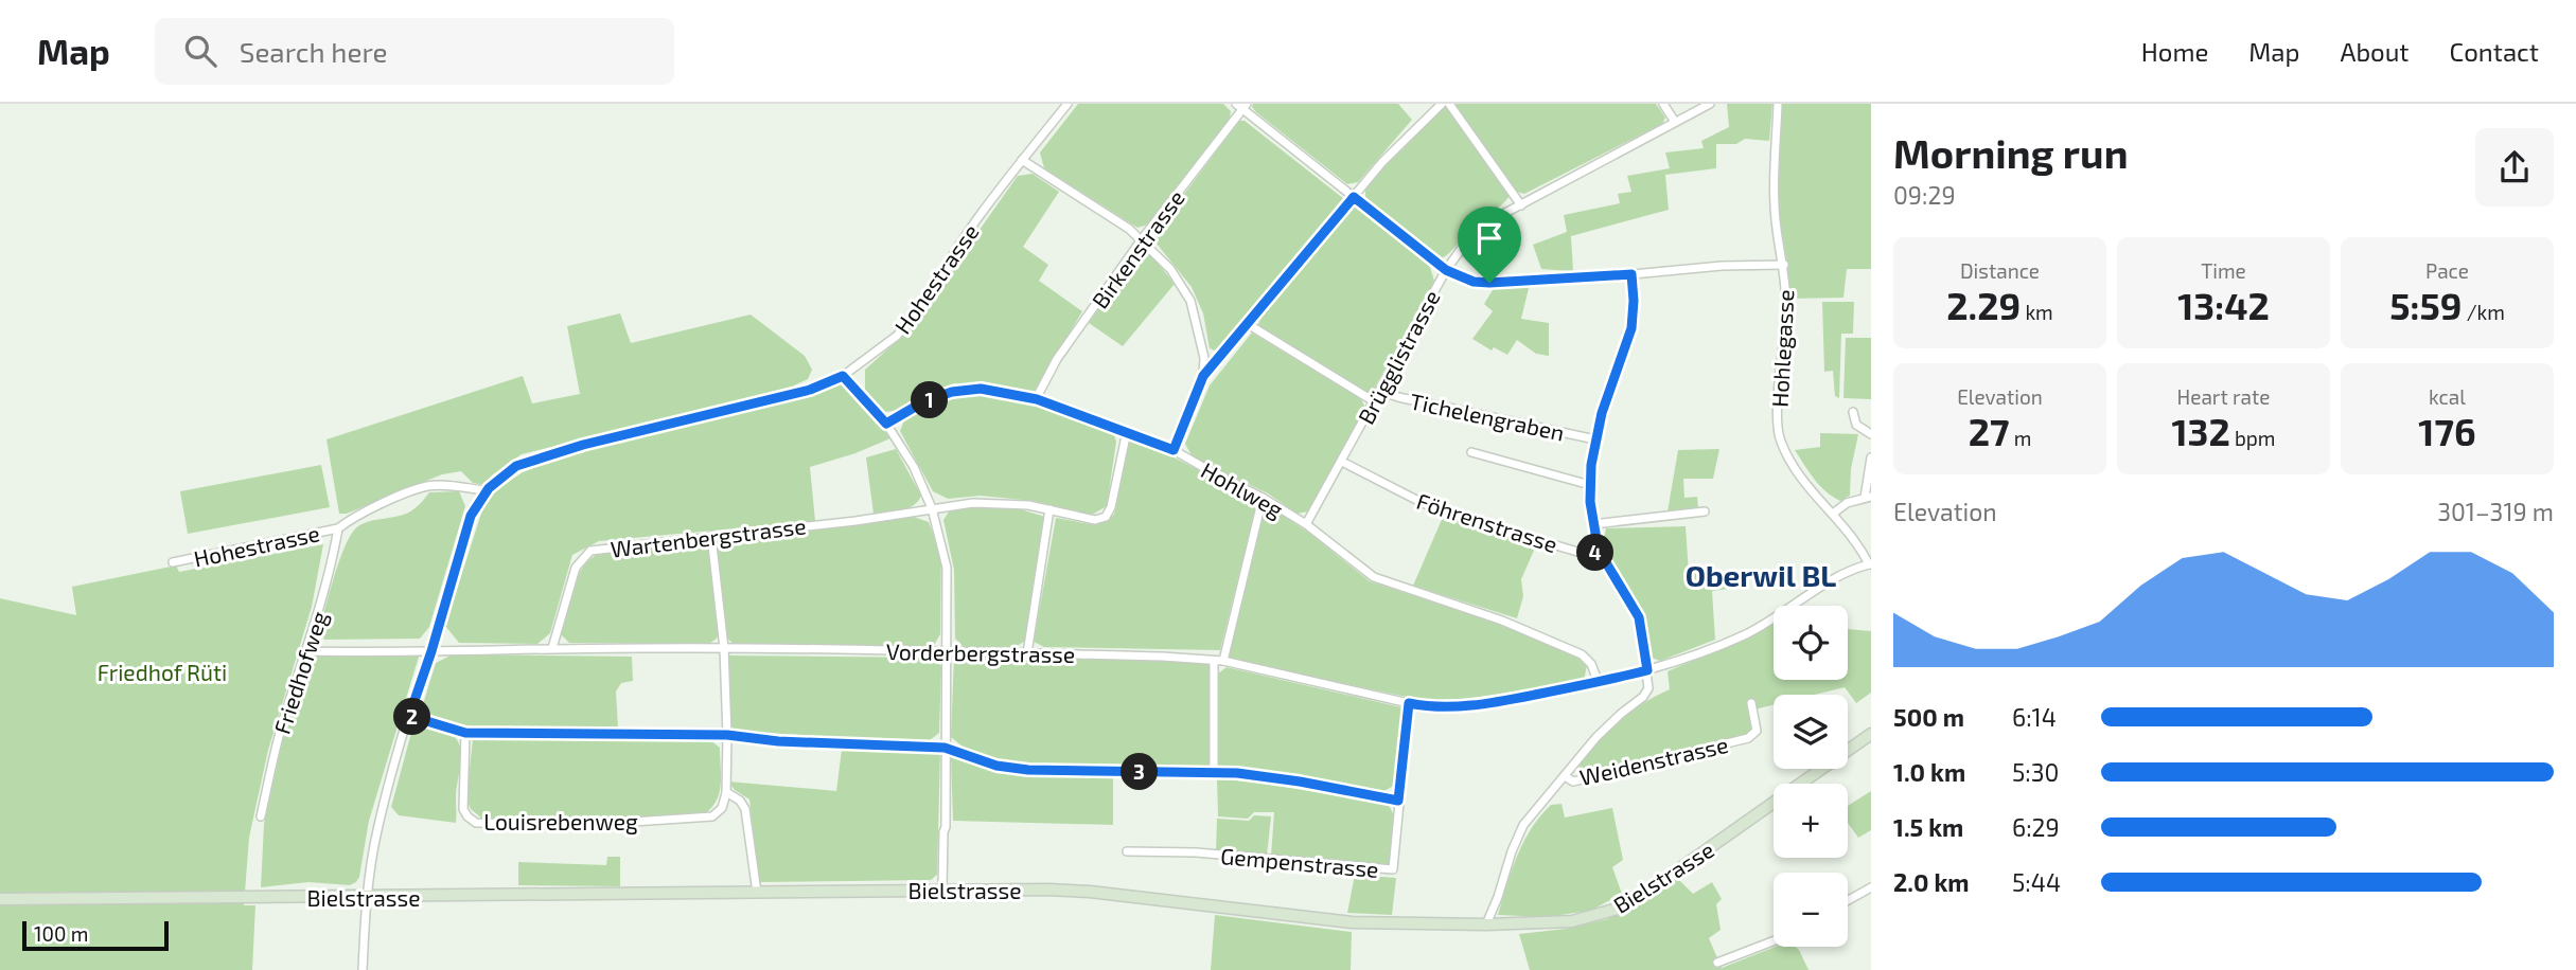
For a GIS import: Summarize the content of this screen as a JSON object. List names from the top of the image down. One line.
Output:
{"streets":{"main road":["Bielstrasse"],"street":["Birkenstrasse","Hohestrasse","Hohlegasse","Brügglistrasse","Tichelengraben","Hohlweg","Föhrenstrasse","Wartenbergstrasse","Vorderbergstrasse","Friedhofweg","Weidenstrasse","Louisrebenweg","Gempenstrasse"]},"crossings":[["Birkenstrasse","Hohlweg"],["Hohestrasse","Friedhofweg"],["Hohlegasse","Vorderbergstrasse"],["Brügglistrasse","Tichelengraben"],["Brügglistrasse","Hohlweg"],["Brügglistrasse","Föhrenstrasse"],["Hohlweg","Wartenbergstrasse"],["Hohlweg","Vorderbergstrasse"],["Wartenbergstrasse","Vorderbergstrasse"],["Vorderbergstrasse","Friedhofweg"],["Vorderbergstrasse","Gempenstrasse"]],"districts":["Oberwil BL"],"parks":["Friedhof Rüti"],"scale_bar":"100 m","page":{"header":"Map","search":"Search here","nav":["Home","Map","About","Contact"],"heading":["Morning run","09:29"],"stats":[["Distance","2.29 km"],["Time","13:42"],["Pace","5:59 /km"],["Elevation","27 m"],["Heart rate","132 bpm"],["kcal","176"]],"pins":["1","4","2","3"],"chart":["Elevation","301–319 m"],"map_buttons":["+","−"],"list":[{"name":"500 m","note":"6:14"},{"name":"1.0 km","note":"5:30"},{"name":"1.5 km","note":"6:29"},{"name":"2.0 km","note":"5:44"}],"scale":"100 m"}}
